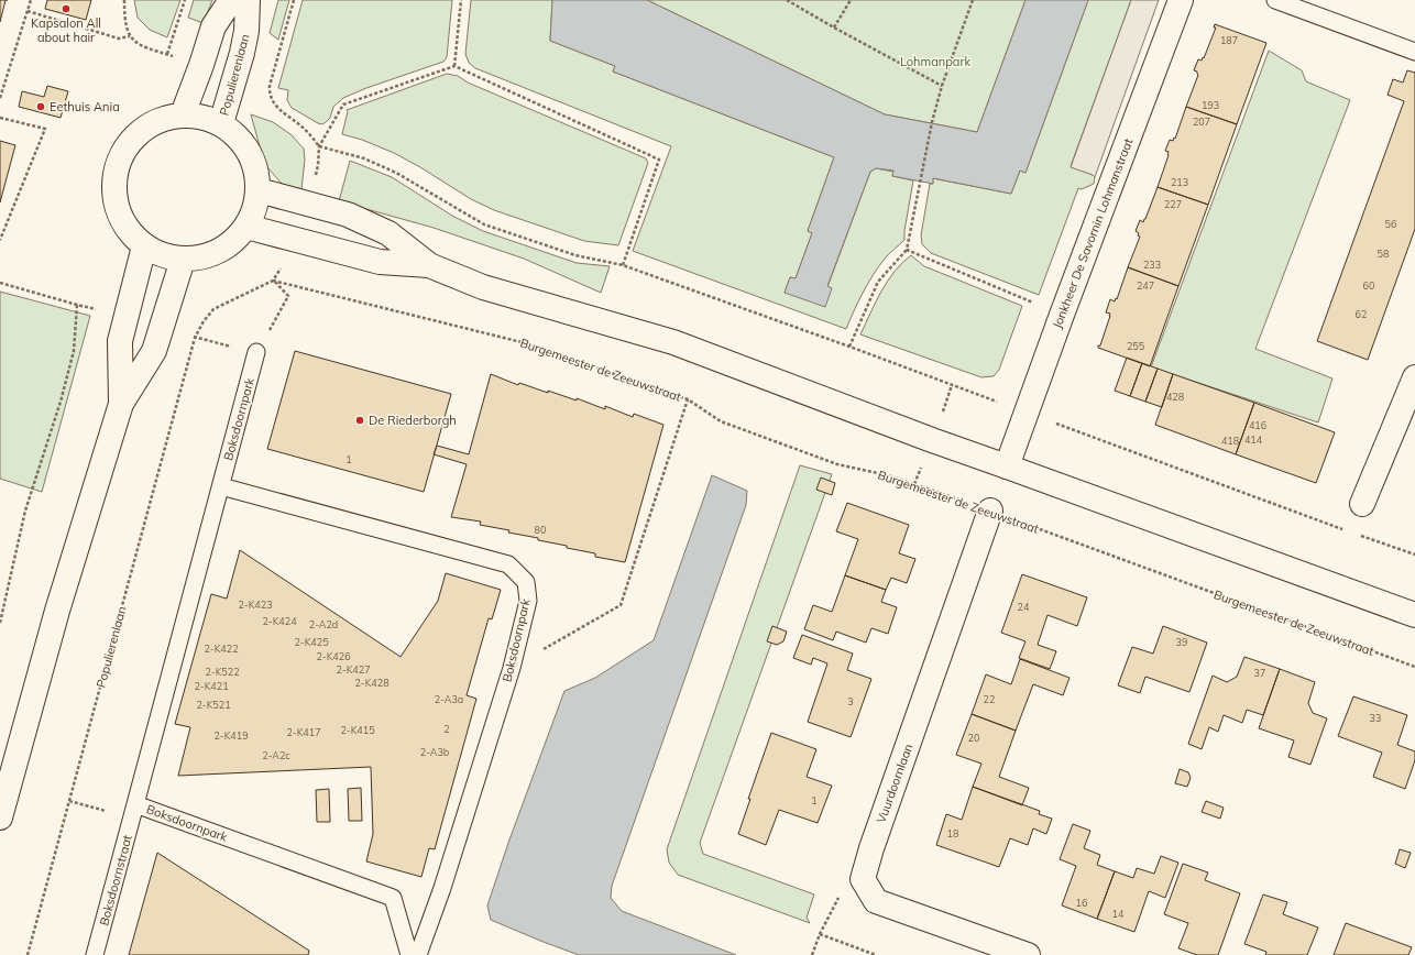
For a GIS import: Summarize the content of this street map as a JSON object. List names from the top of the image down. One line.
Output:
{"streets":{"street":["Populierenlaan","Jonkheer De Savornin Lohmanstraat","Vuurdoornlaan"],"lane":["Boksdoornpark","Boksdoornstraat"],"path":["Burgemeester de Zeeuwstraat"]},"crossings":[["Populierenlaan","Burgemeester de Zeeuwstraat"],["Burgemeester de Zeeuwstraat","Vuurdoornlaan"],["Boksdoornpark","Boksdoornstraat"]],"parks":["Lohmanpark"],"places":["Kapsalon All about hair","Eethuis Ania","De Riederborgh"],"house_numbers":["187","193","207","213","227","56","58","233","247","60","62","255","428","416","414","418","1","80","2-K423","24","2-K424","2-A2d","2-K425","39","2-K422","2-K426","2-K427","2-K522","37","2-K428","2-K421","2-A3a","22","3","2-K521","33","2","2-K415","2-K417","2-K419","20","2-A3b","2-A2c","1","18","16","14"]}
